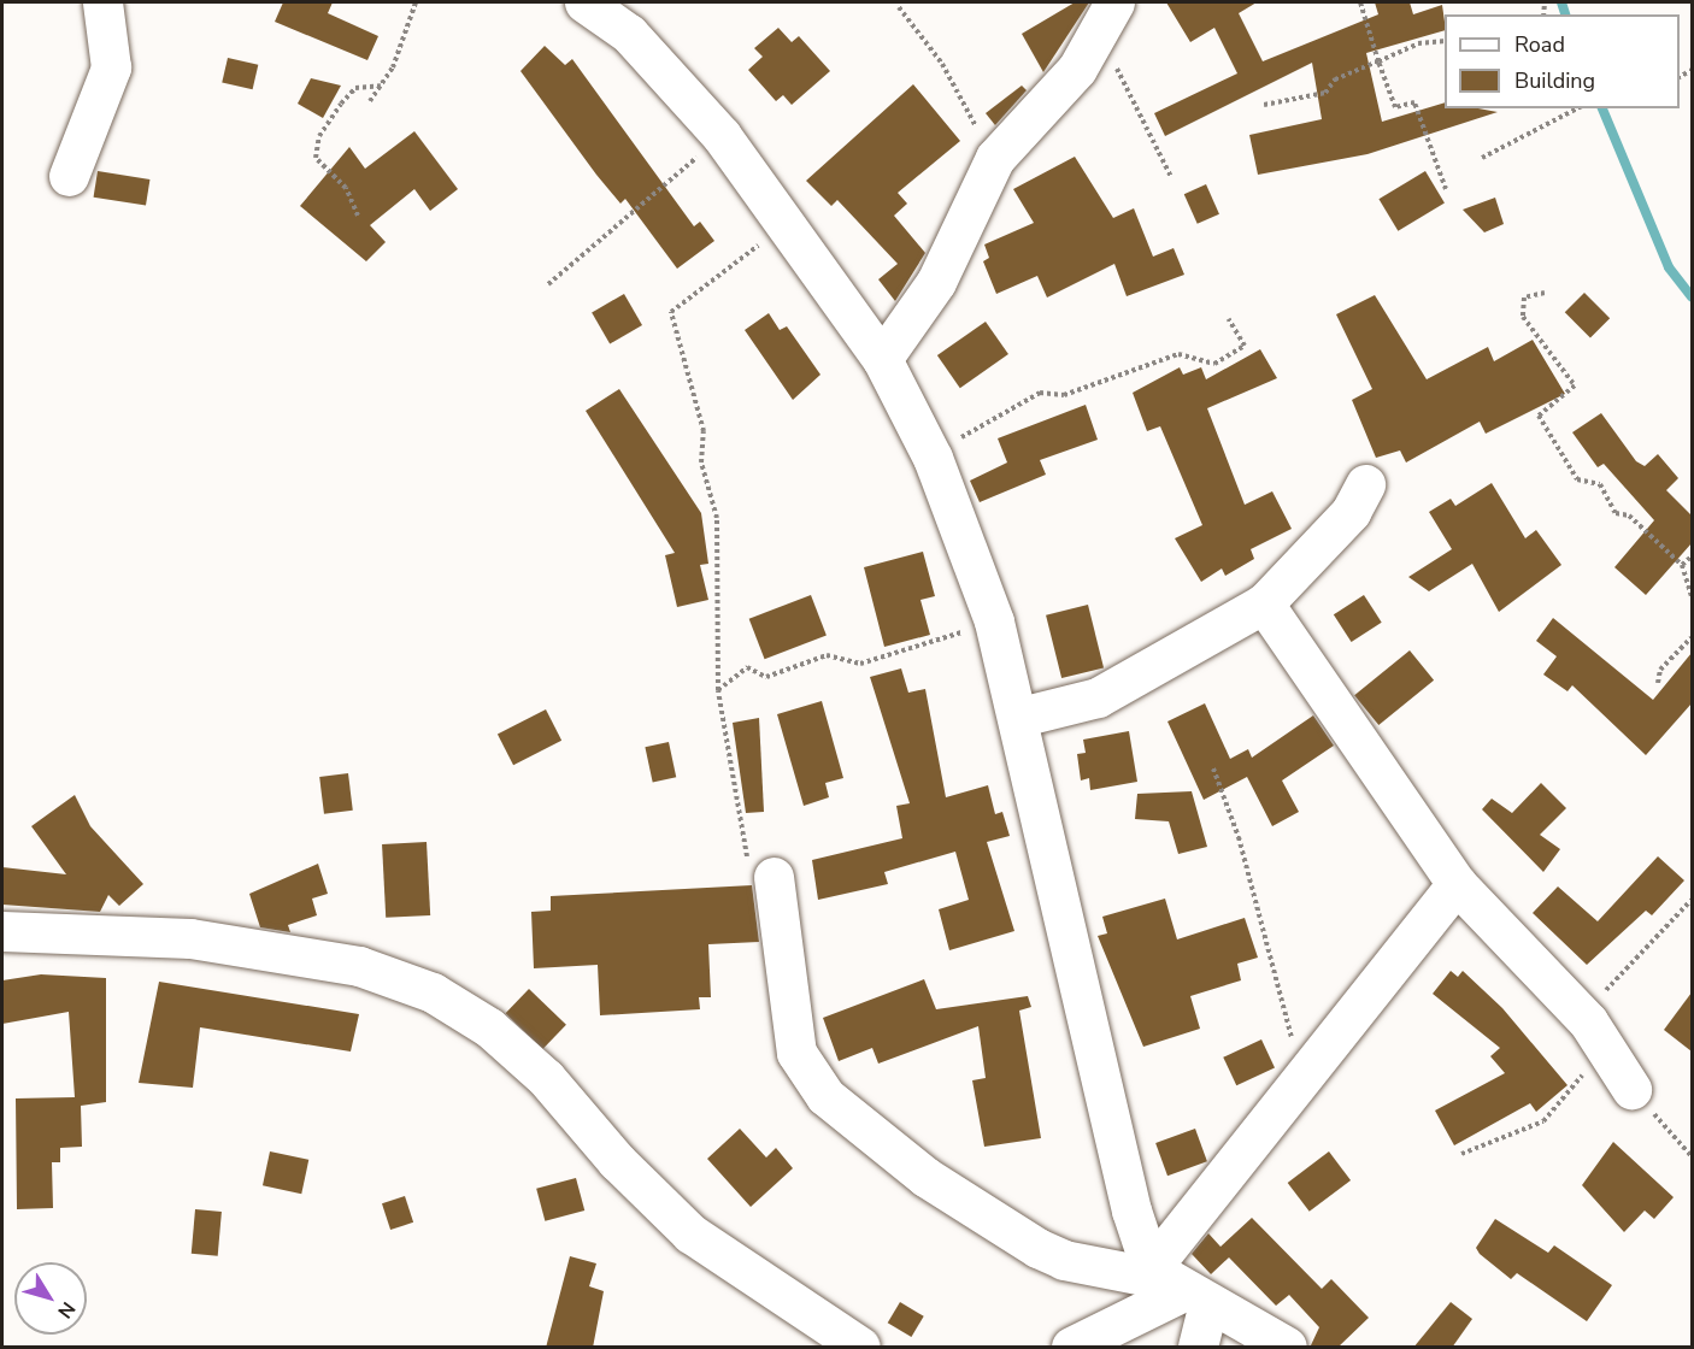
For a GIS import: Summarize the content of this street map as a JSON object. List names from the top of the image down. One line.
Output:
{"legend":["Road","Building"],"north":"bottom right"}
